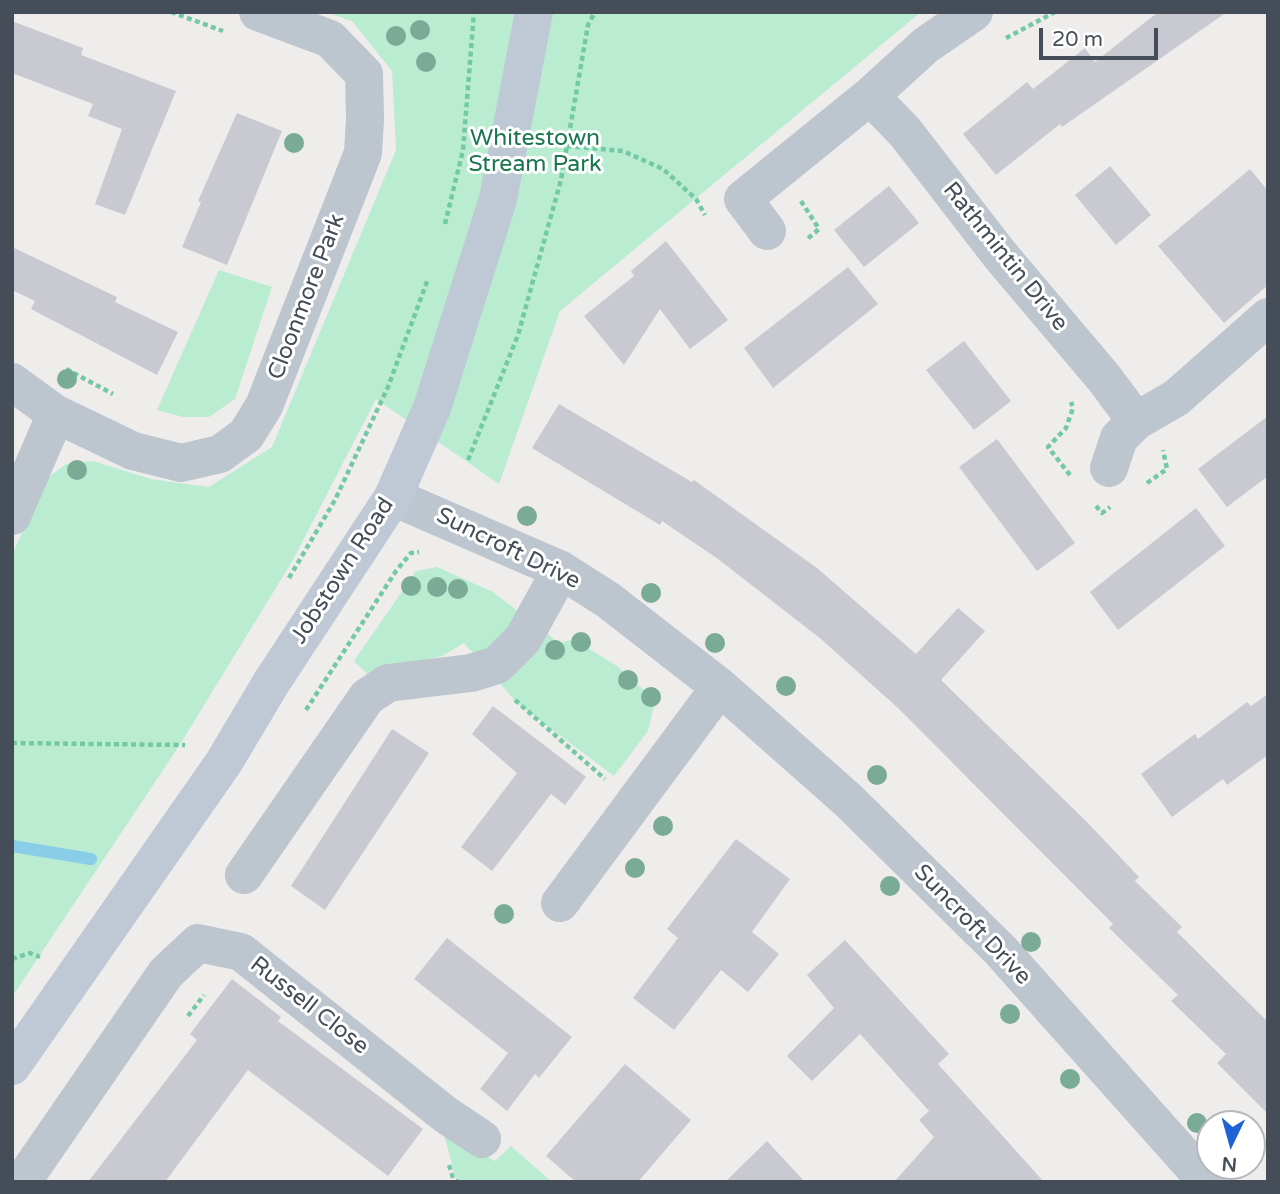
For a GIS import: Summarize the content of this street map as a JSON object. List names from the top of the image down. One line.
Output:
{"streets":{"street":["Rathmintin Drive","Cloonmore Park","Suncroft Drive","Jobstown Road","Russell Close"]},"crossings":[["Suncroft Drive","Jobstown Road"]],"parks":["Whitestown Stream Park"],"scale_bar":"20 m","north":"bottom"}
